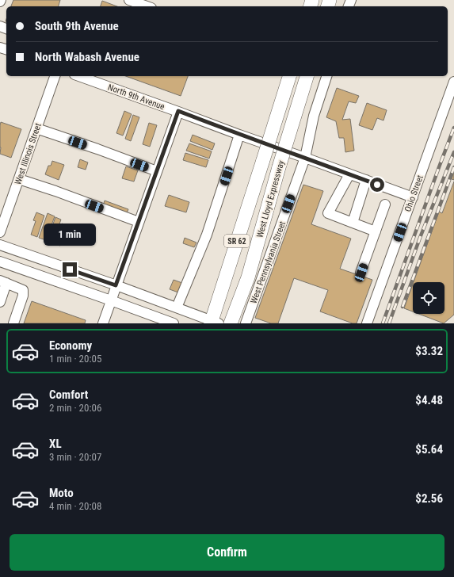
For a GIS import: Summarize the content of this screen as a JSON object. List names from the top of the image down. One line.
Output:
{"streets":{"highway":["West Lloyd Expressway","SR 62"],"street":["North 9th Avenue","West Illinois Street","Ohio Street","West Pennsylvania Street"]},"crossings":[["North 9th Avenue","Ohio Street"],["North 9th Avenue","West Pennsylvania Street"]],"page":{"banner":["South 9th Avenue","North Wabash Avenue"],"bubble":"1 min","list":[{"name":"Economy","note":"1 min · 20:05","value":"$3.32"},{"name":"Comfort","note":"2 min · 20:06","value":"$4.48"},{"name":"XL","note":"3 min · 20:07","value":"$5.64"},{"name":"Moto","note":"4 min · 20:08","value":"$2.56"}],"buttons":"Confirm"}}
